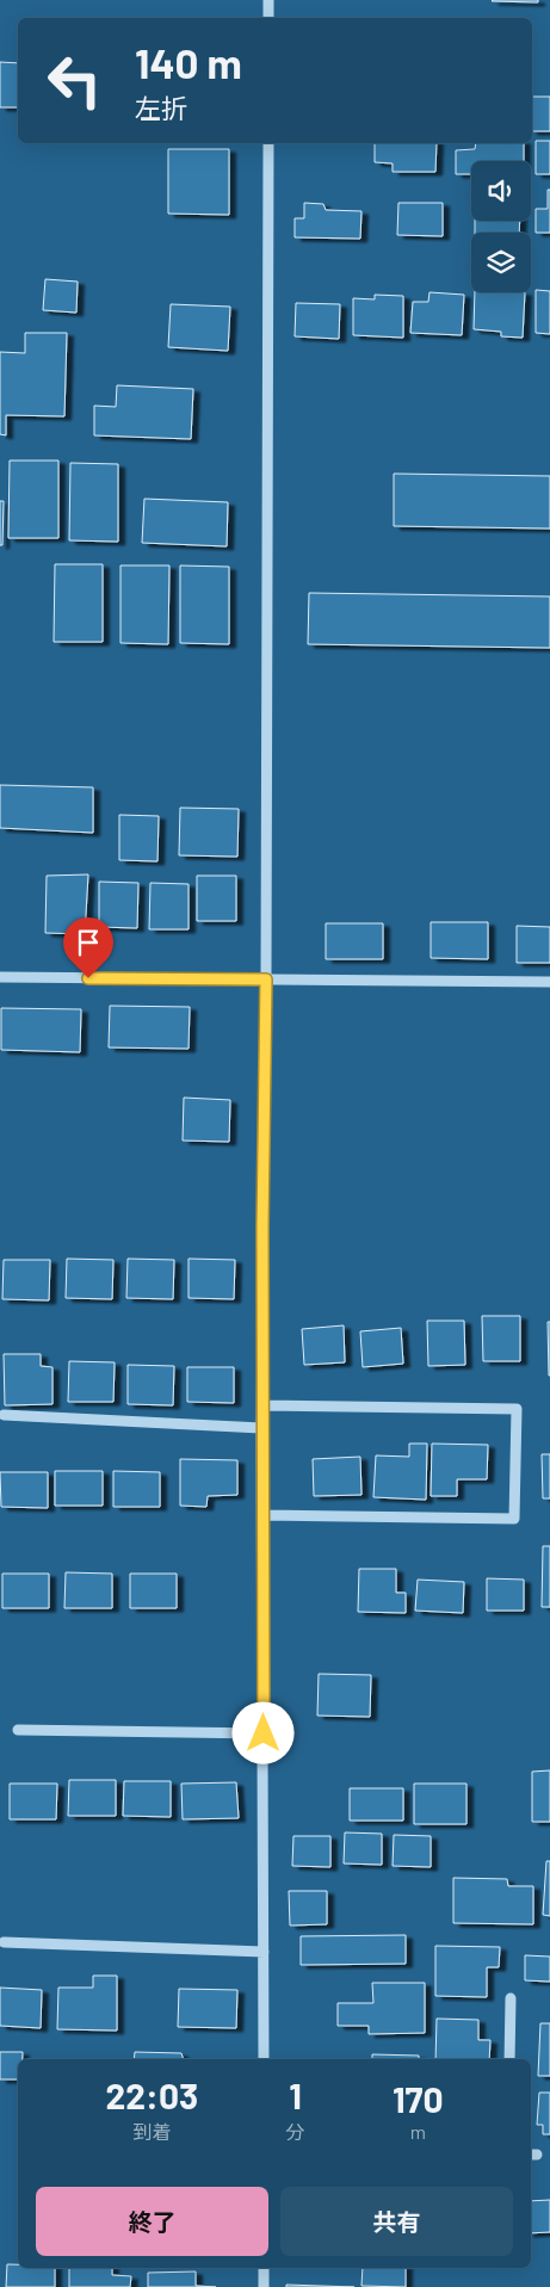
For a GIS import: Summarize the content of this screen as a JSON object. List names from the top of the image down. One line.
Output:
{"page":{"turn":["140 m","左折"],"eta":["22:03","到着","1","分","170","m"],"buttons":["終了","共有"]}}
